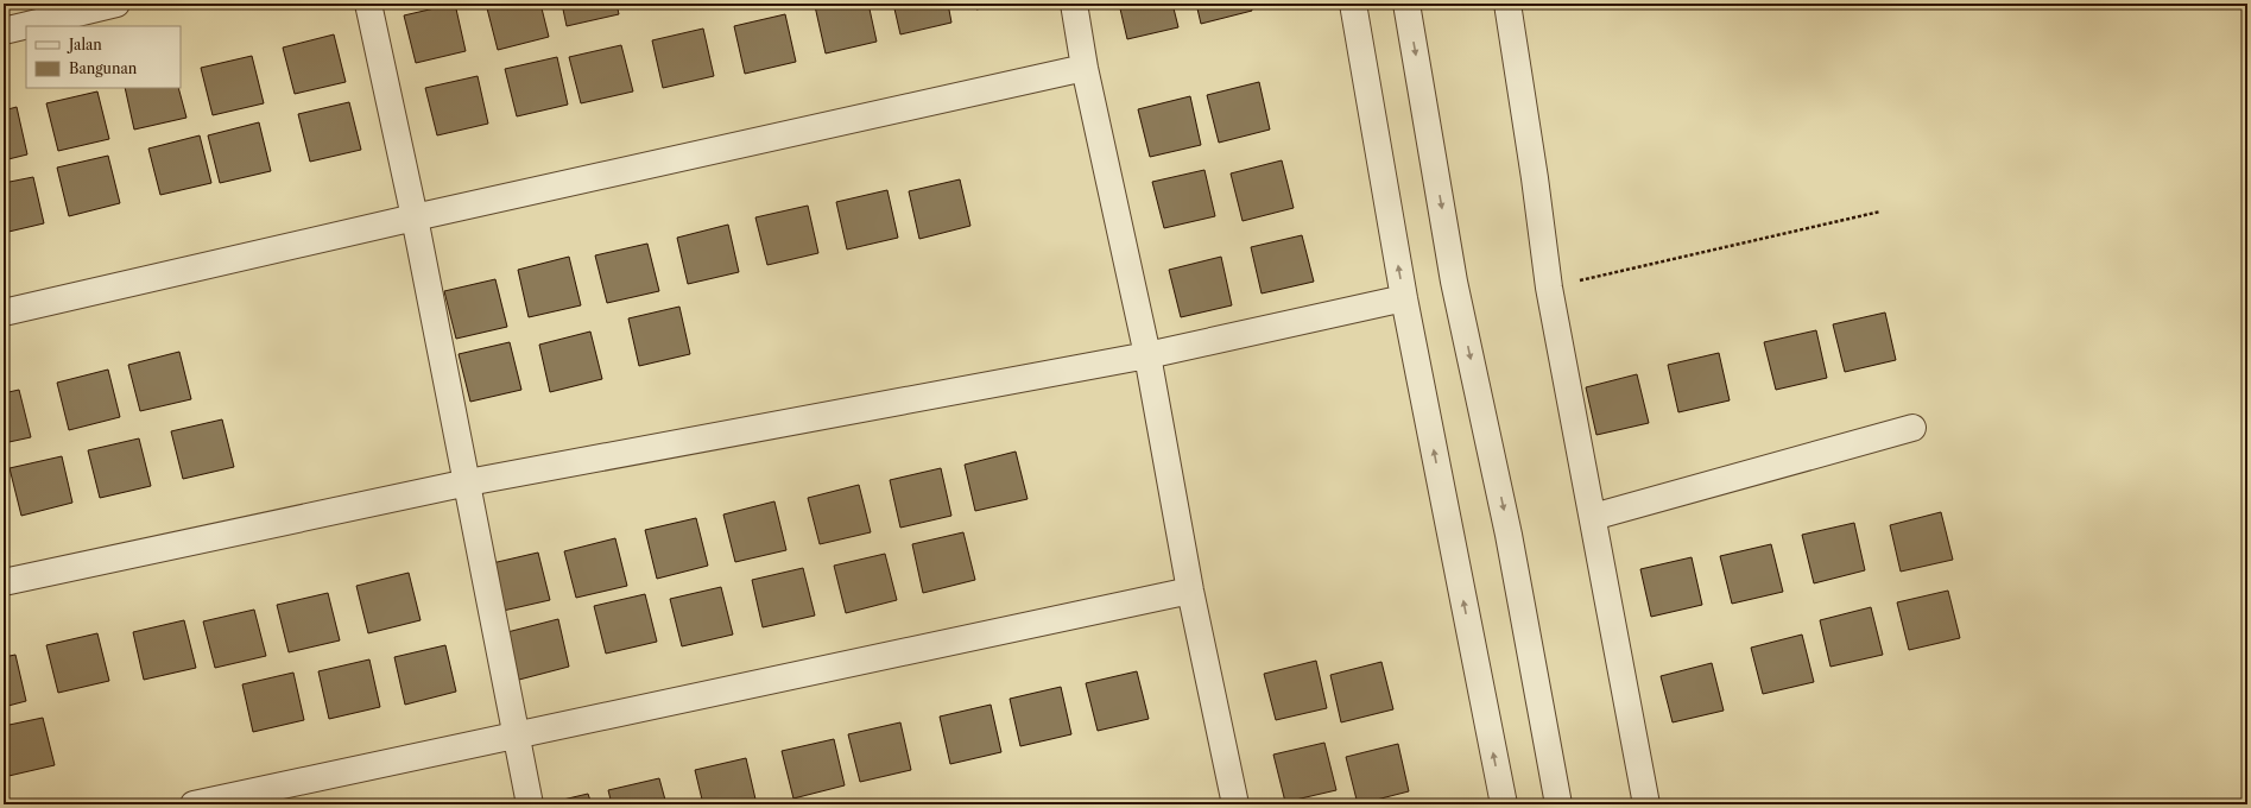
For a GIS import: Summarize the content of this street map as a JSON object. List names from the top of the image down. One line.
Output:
{"legend":["Jalan","Bangunan"]}
